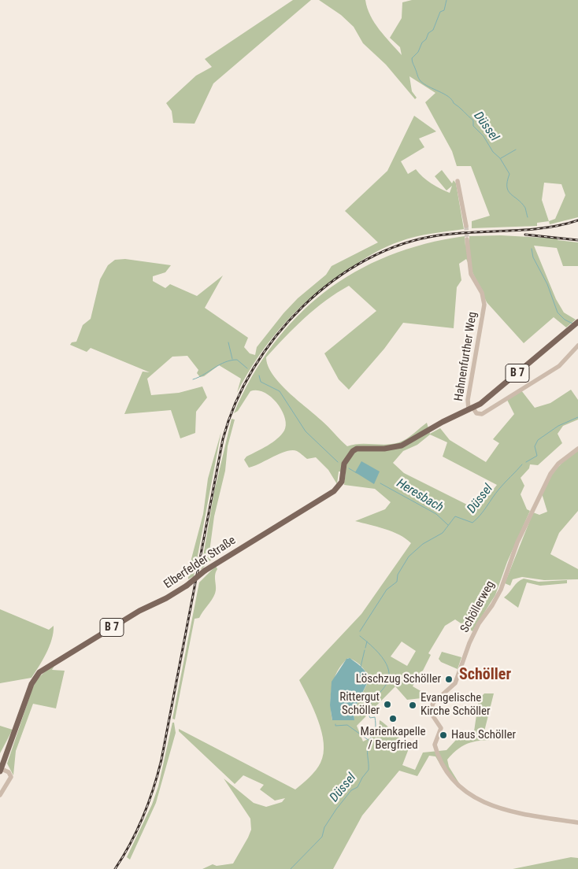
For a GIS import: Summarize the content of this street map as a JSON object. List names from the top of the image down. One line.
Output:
{"streets":{"main road":["B 7","Elberfelder Straße"],"street":["Hahnenfurther Weg","Schöllerweg"]},"crossings":[["Hahnenfurther Weg","B 7"],["Hahnenfurther Weg","Elberfelder Straße"],["B 7","Elberfelder Straße"]],"districts":["Schöller"],"water":["Düssel","Heresbach"],"places":["Löschzug Schöller","Rittergut Schöller","Evangelische Kirche Schöller","Marienkapelle / Bergfried","Haus Schöller"]}
